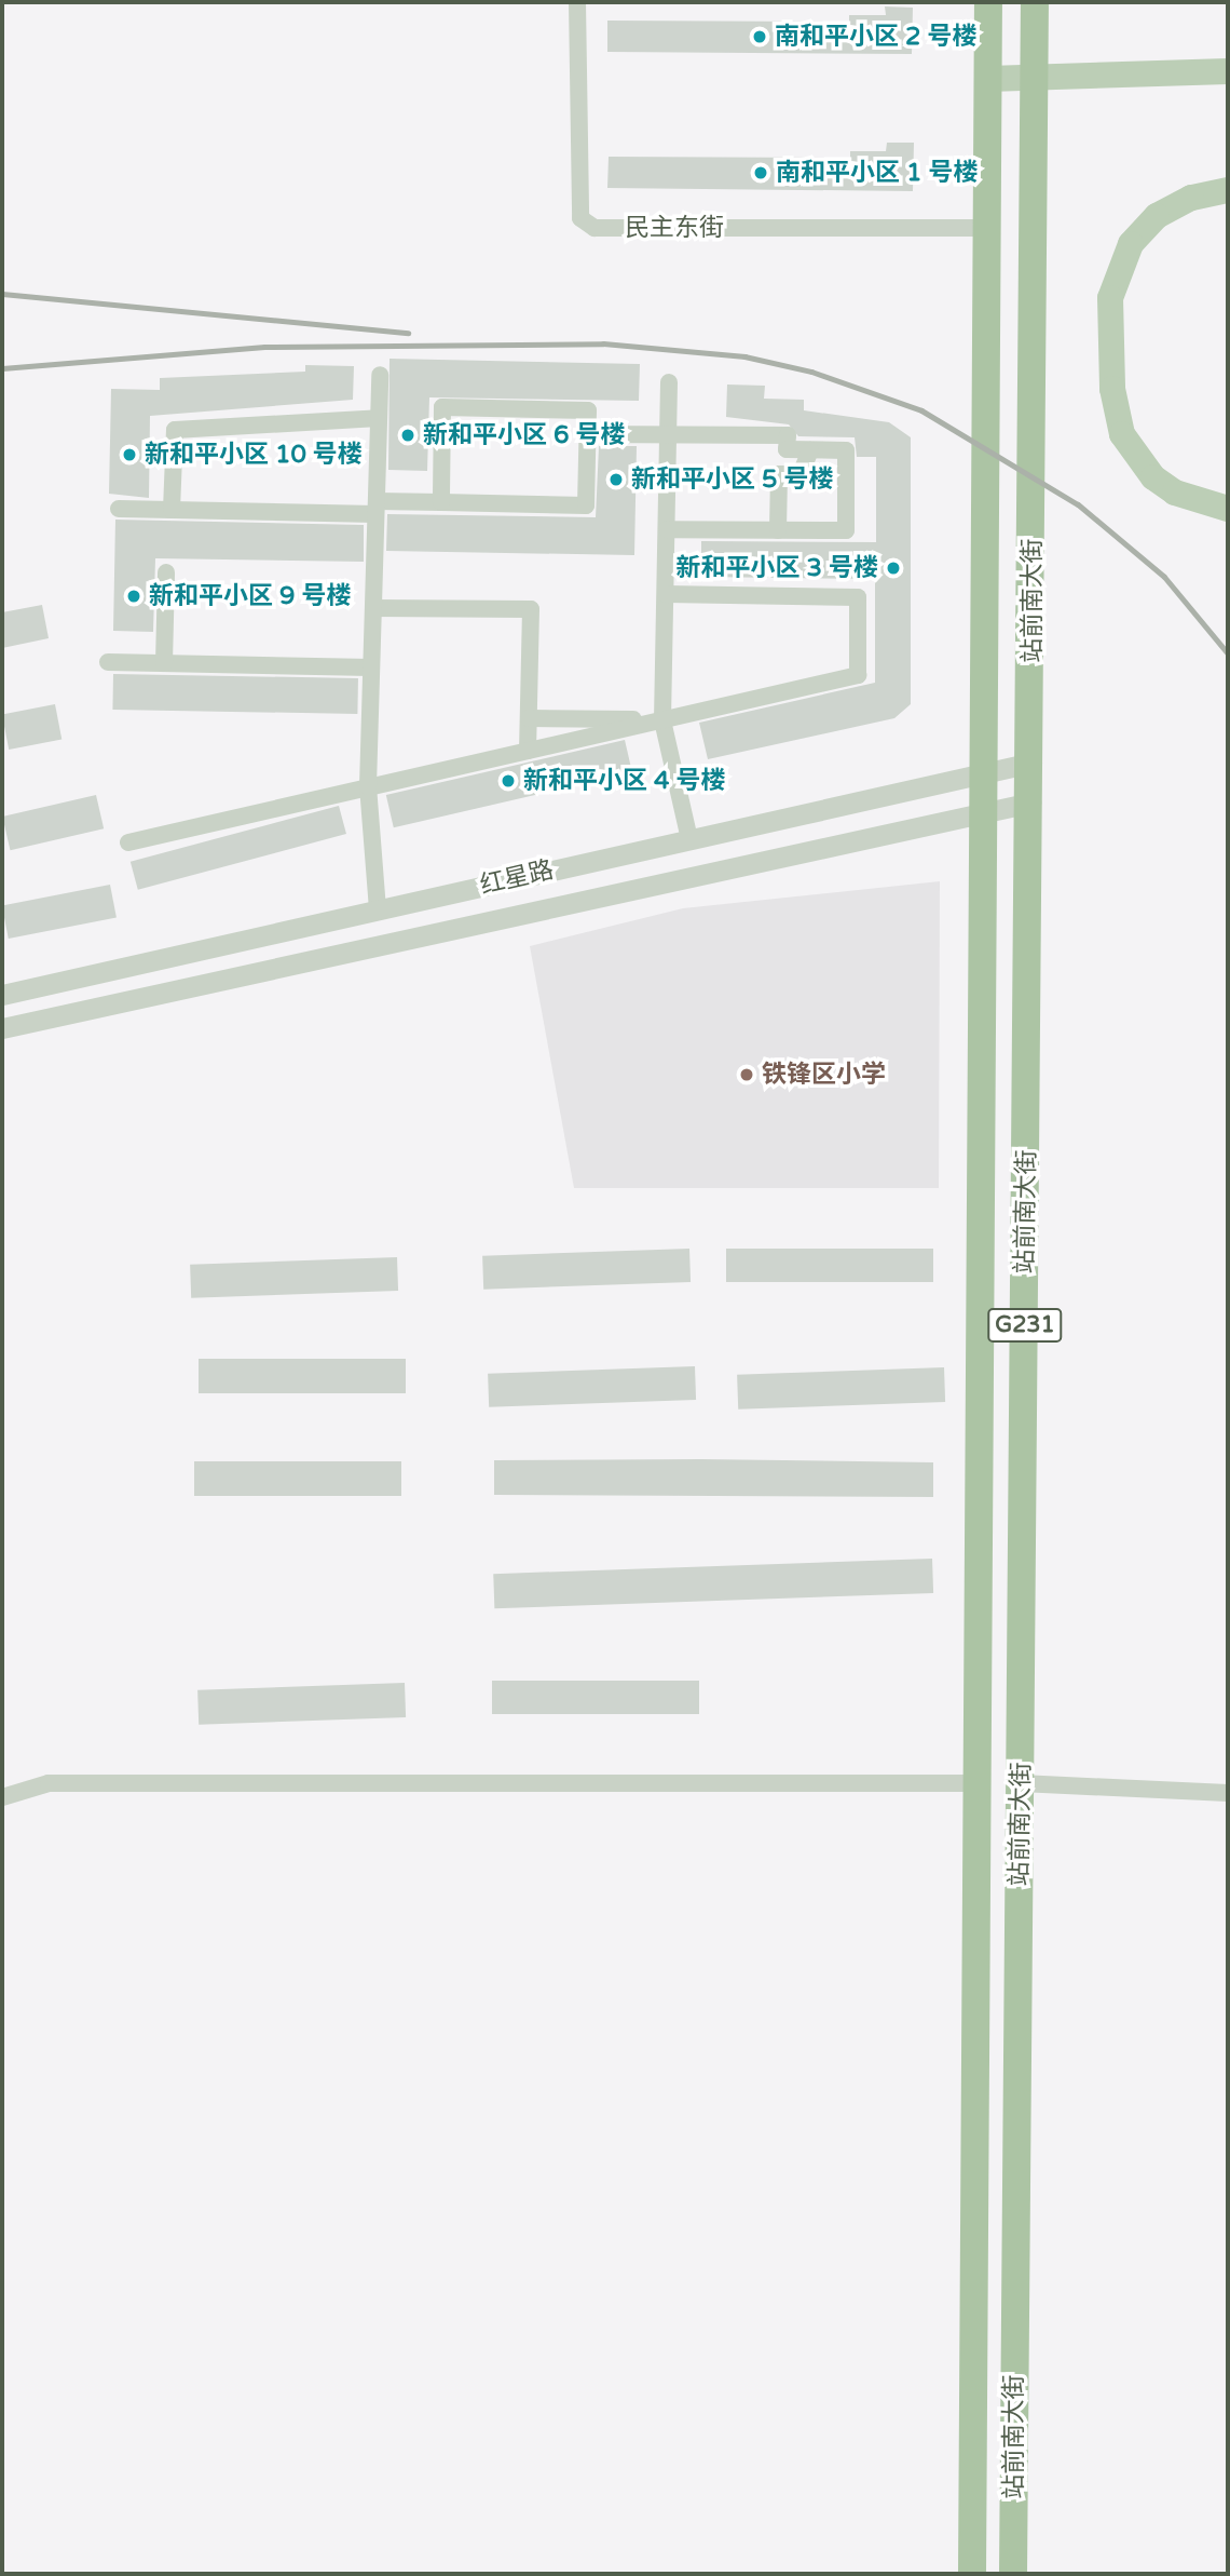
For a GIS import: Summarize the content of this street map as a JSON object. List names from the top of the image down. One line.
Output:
{"streets":{"highway":["站前南大街","G231"],"street":["民主东街","红星路"]},"crossings":[["民主东街","站前南大街"],["站前南大街","红星路"],["站前南大街","G231"]],"places":["南和平小区 2 号楼","南和平小区 1 号楼","新和平小区 6 号楼","新和平小区 10 号楼","新和平小区 5 号楼","新和平小区 3 号楼","新和平小区 9 号楼","新和平小区 4 号楼","铁锋区小学"]}
